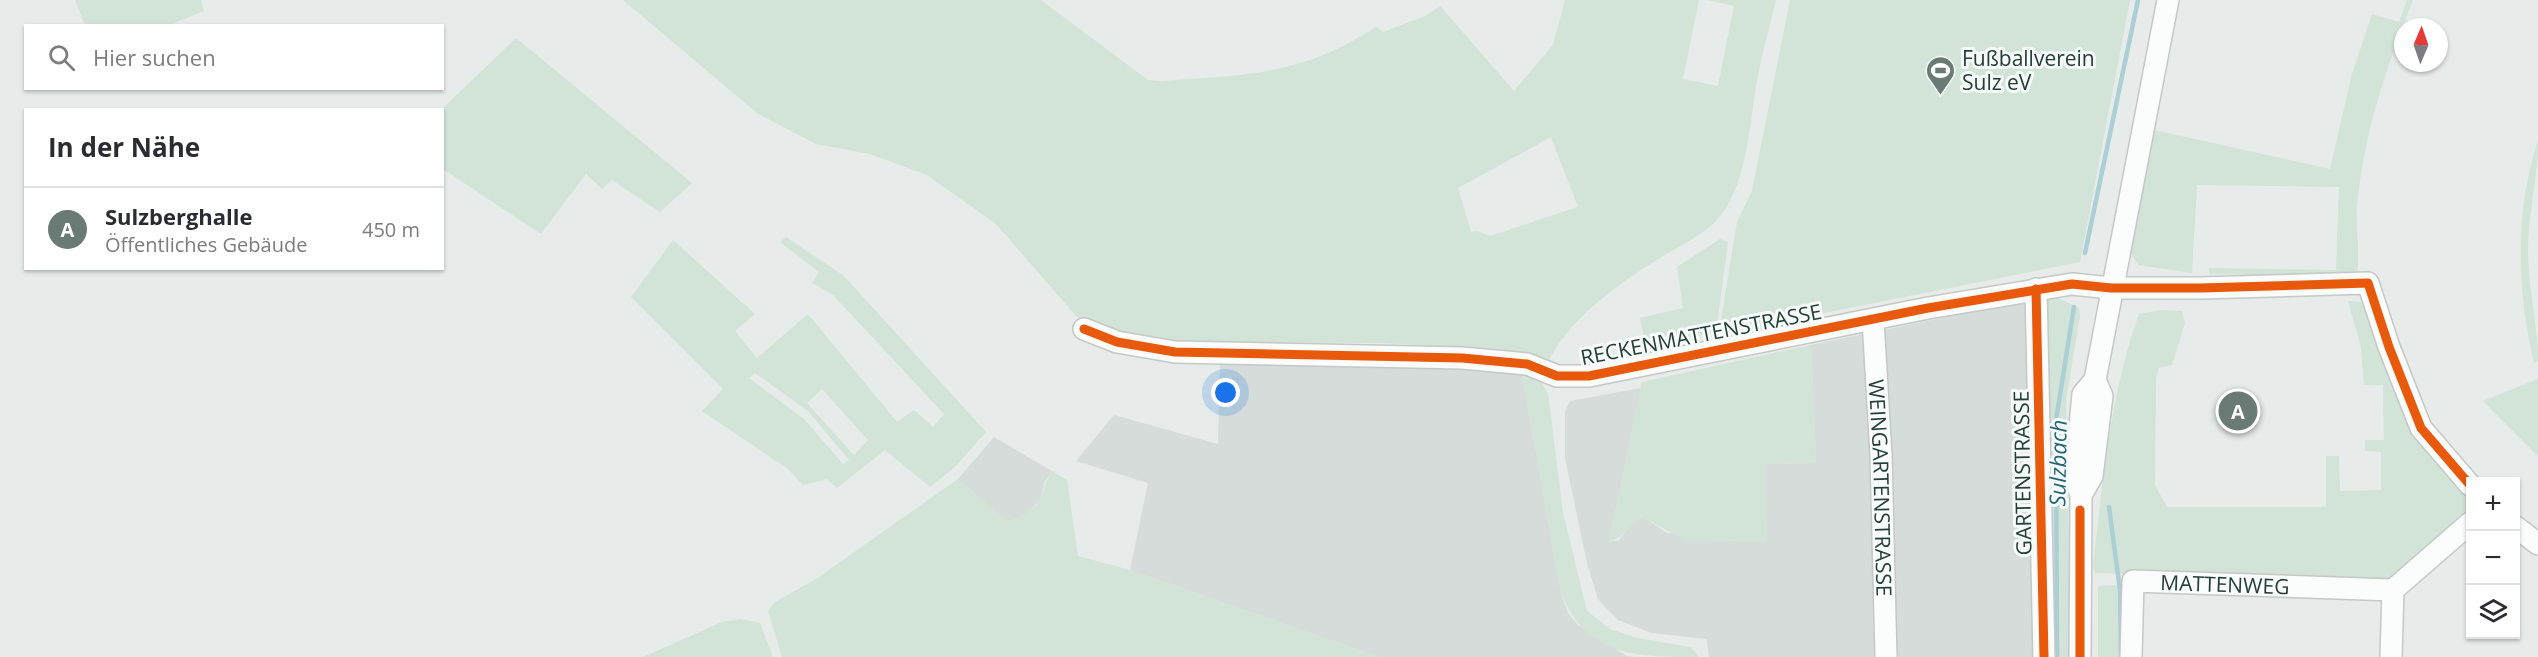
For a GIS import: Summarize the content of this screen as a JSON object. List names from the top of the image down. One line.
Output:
{"streets":{"street":["RECKENMATTENSTRASSE","GARTENSTRASSE","WEINGARTENSTRASSE","MATTENWEG"]},"crossings":[["RECKENMATTENSTRASSE","GARTENSTRASSE"],["RECKENMATTENSTRASSE","WEINGARTENSTRASSE"]],"water":["Sulzbach"],"places":{"sports":["Fußballverein Sulz eV"]},"north":"top","page":{"search":"Hier suchen","heading":"In der Nähe","list":[{"mark":"A","name":"Sulzberghalle","note":"Öffentliches Gebäude","value":"450 m"}],"pins":"A","map_buttons":["+","−"]}}
